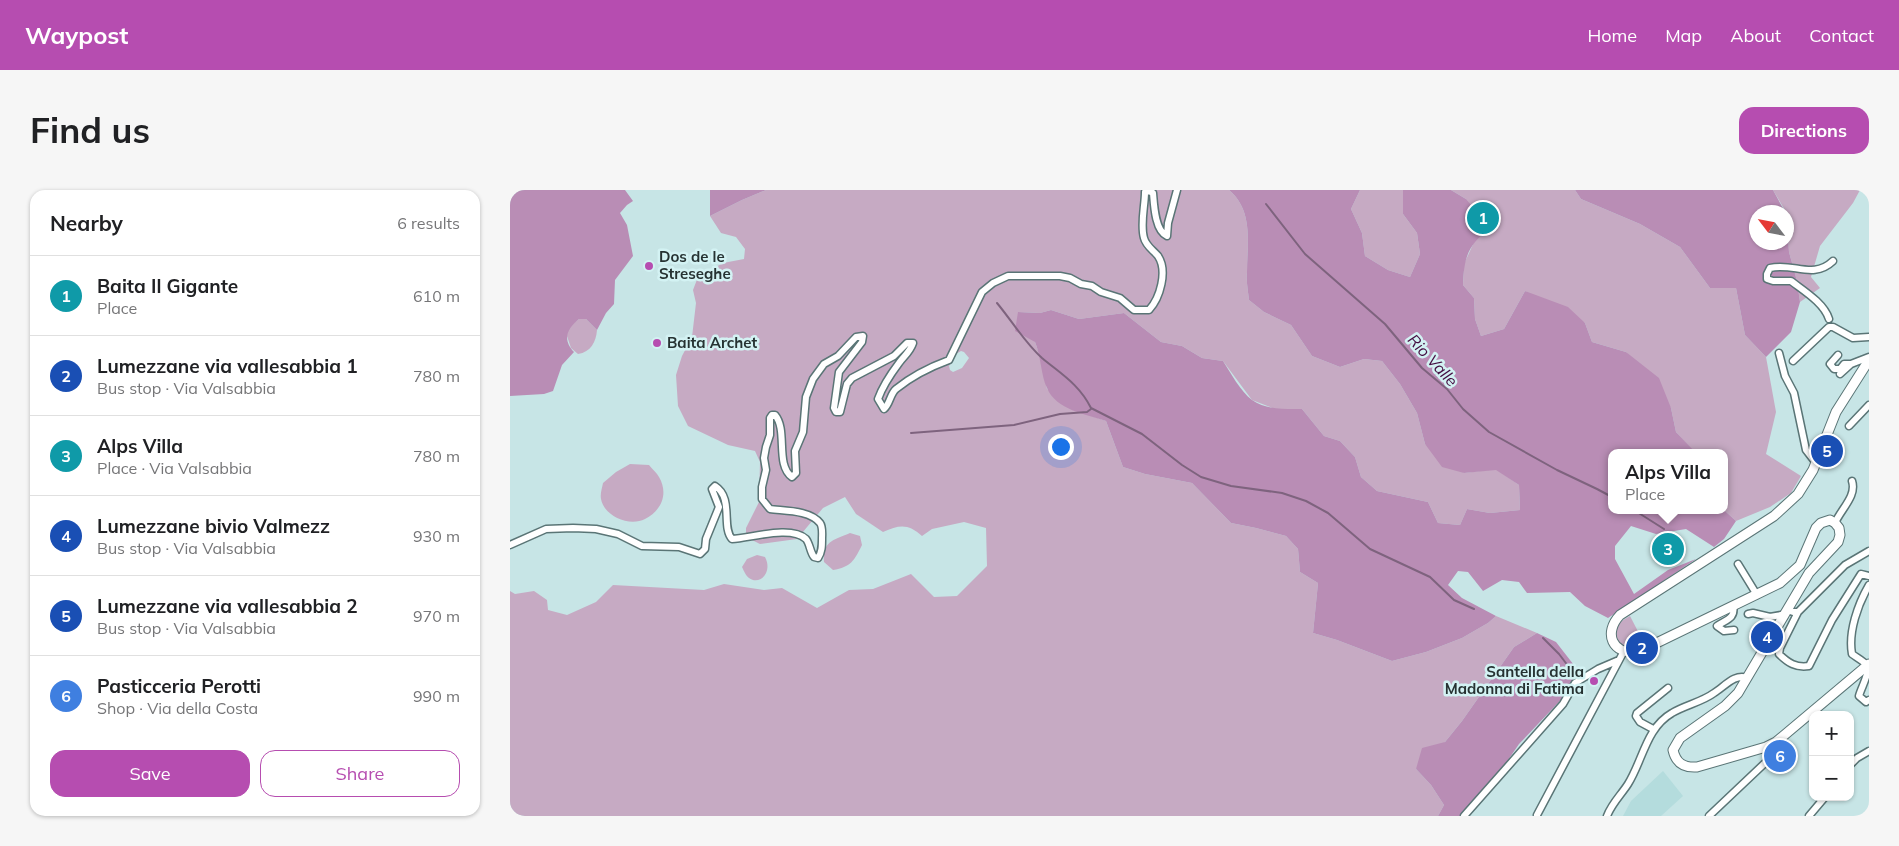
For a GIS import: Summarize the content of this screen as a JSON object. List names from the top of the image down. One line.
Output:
{"water":["Rio Valle"],"places":["Dos de le Streseghe","Baita Archet","Santella della Madonna di Fatima"],"north":"top left","page":{"header":"Waypost","nav":["Home","Map","About","Contact"],"buttons":["Directions",["Save","Share"]],"title":"Find us","heading":["Nearby","6 results"],"pins":["1","5","3","4","2","6"],"list":[{"mark":"1","name":"Baita Il Gigante","note":"Place","value":"610 m"},{"mark":"2","name":"Lumezzane via vallesabbia 1","note":"Bus stop · Via Valsabbia","value":"780 m"},{"mark":"3","name":"Alps Villa","note":"Place · Via Valsabbia","value":"780 m"},{"mark":"4","name":"Lumezzane bivio Valmezz","note":"Bus stop · Via Valsabbia","value":"930 m"},{"mark":"5","name":"Lumezzane via vallesabbia 2","note":"Bus stop · Via Valsabbia","value":"970 m"},{"mark":"6","name":"Pasticceria Perotti","note":"Shop · Via della Costa","value":"990 m"}],"popup":["Alps Villa","Place"],"map_buttons":["+","−"]}}
